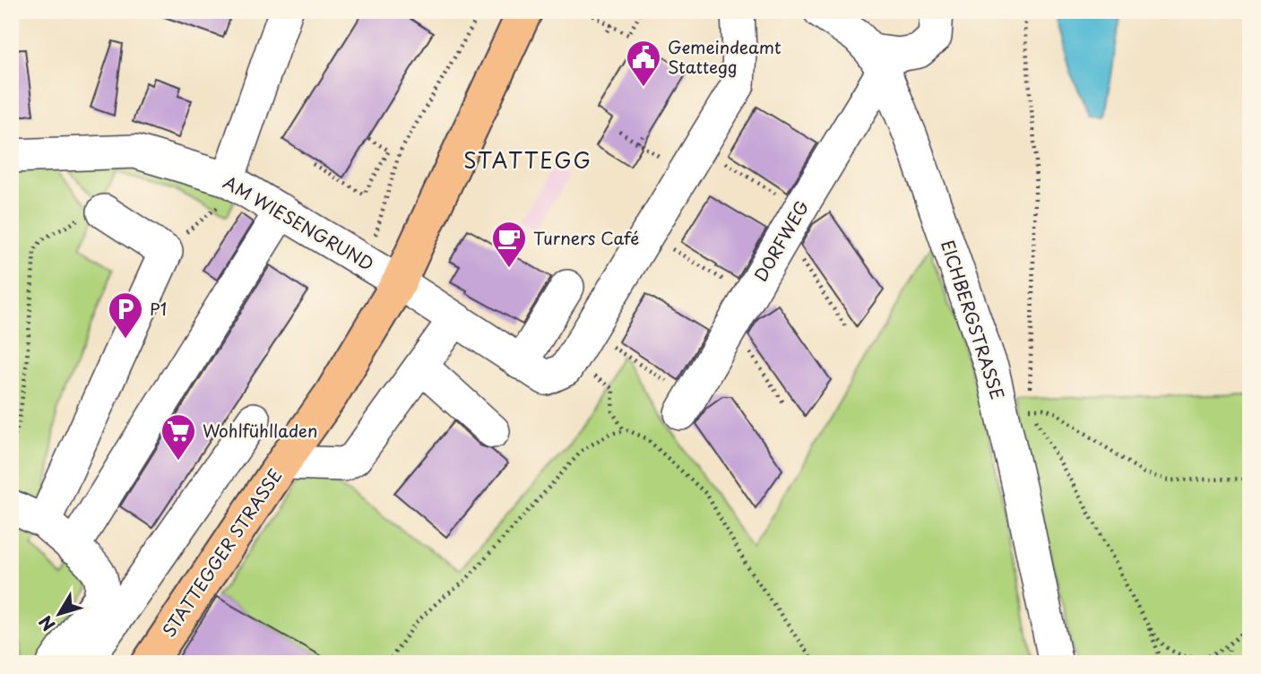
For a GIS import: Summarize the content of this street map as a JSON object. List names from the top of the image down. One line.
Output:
{"streets":{"main road":["STATTEGGER STRASSE"],"street":["AM WIESENGRUND","DORFWEG","EICHBERGSTRASSE"]},"crossings":[["AM WIESENGRUND","STATTEGGER STRASSE"],["DORFWEG","EICHBERGSTRASSE"]],"districts":["STATTEGG"],"places":{"public building":["Gemeindeamt Stattegg"],"cafe":["Turners Café"],"parking":["P1"],"supermarket":["Wohlfühlladen"]},"north":"bottom left"}
